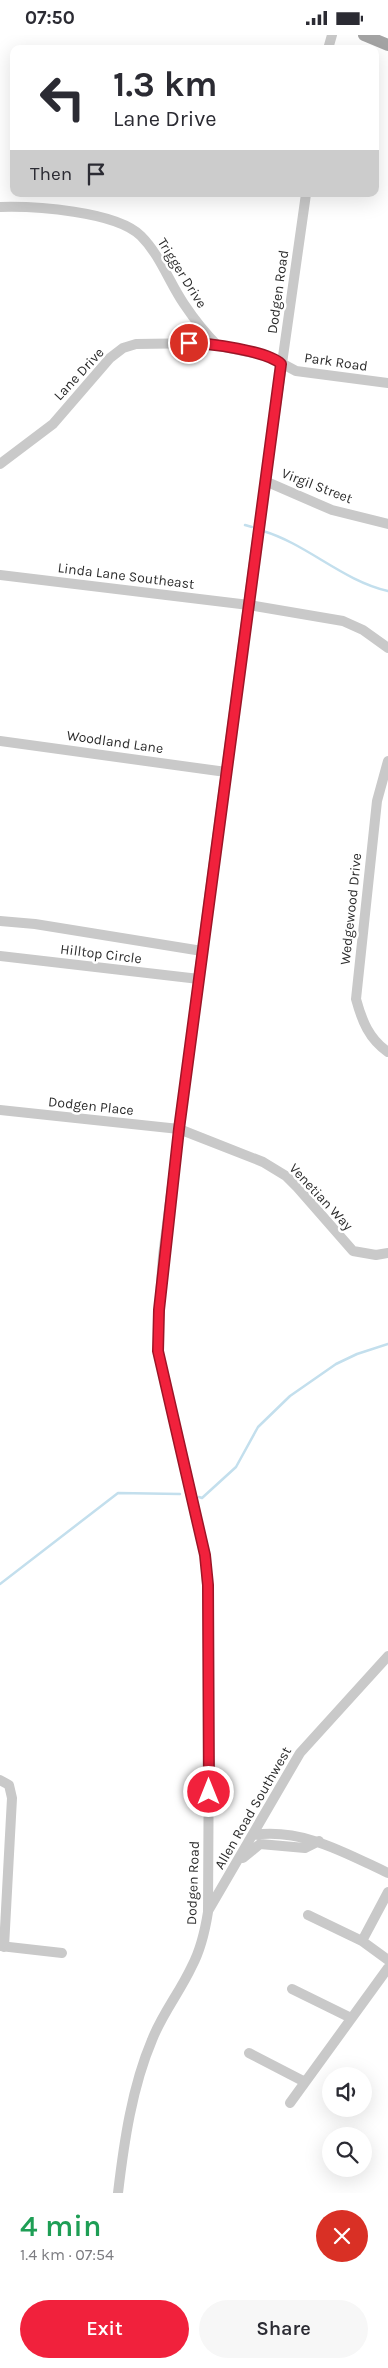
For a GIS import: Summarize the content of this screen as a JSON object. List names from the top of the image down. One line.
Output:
{"streets":{"street":["Trigger Drive","Dodgen Road","Park Road","Lane Drive","Virgil Street","Linda Lane Southeast","Woodland Lane","Wedgewood Drive","Hilltop Circle","Dodgen Place","Venetian Way","Allen Road Southwest"]},"crossings":[["Trigger Drive","Lane Drive"],["Dodgen Road","Park Road"],["Dodgen Road","Lane Drive"],["Dodgen Road","Virgil Street"],["Dodgen Road","Linda Lane Southeast"],["Dodgen Road","Woodland Lane"],["Dodgen Road","Hilltop Circle"],["Dodgen Road","Dodgen Place"],["Dodgen Road","Venetian Way"],["Dodgen Road","Allen Road Southwest"],["Park Road","Lane Drive"],["Dodgen Place","Venetian Way"]],"page":{"status":"07:50","turn":["1.3 km","Lane Drive"],"then":"Then","heading":["4 min","1.4 km · 07:54"],"buttons":["Exit","Share"]}}
